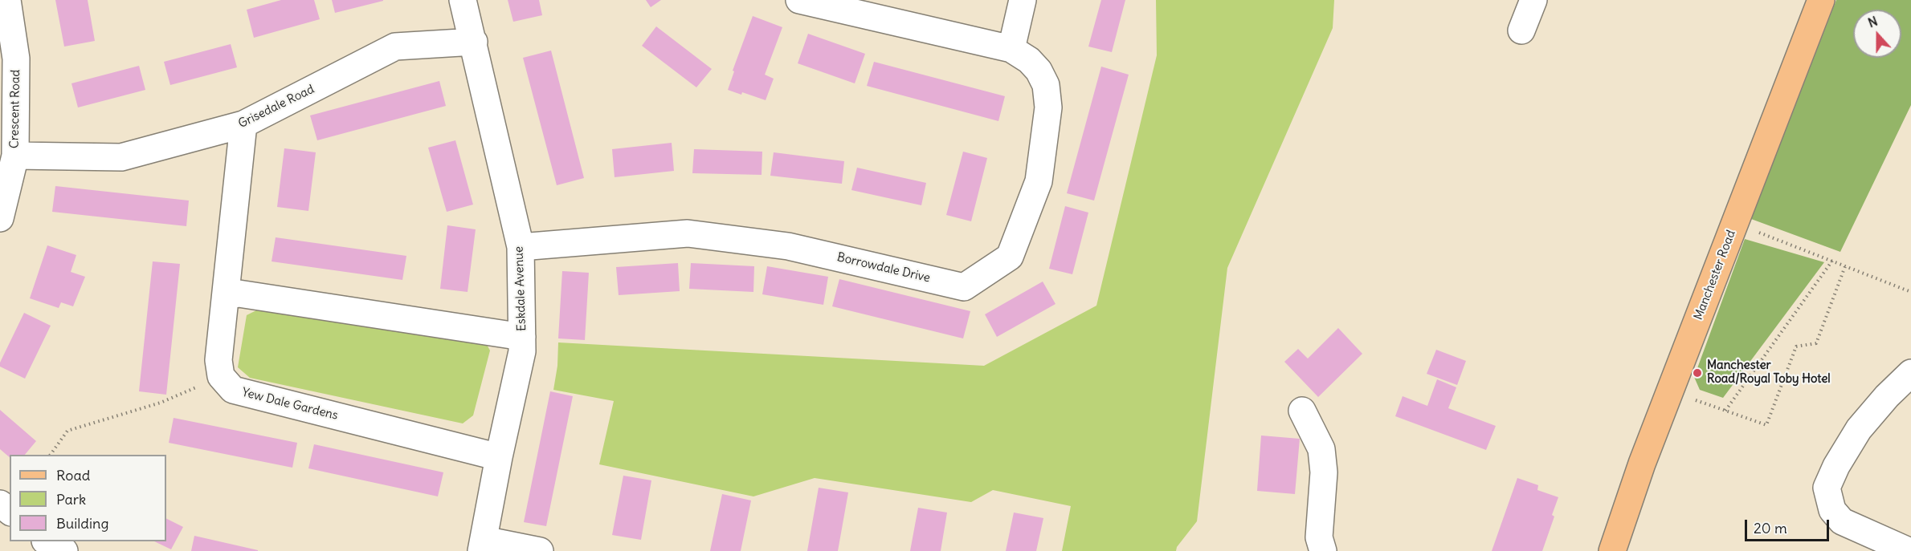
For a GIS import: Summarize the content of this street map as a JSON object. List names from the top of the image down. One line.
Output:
{"streets":{"main road":["Manchester Road"],"street":["Grisedale Road","Crescent Road","Borrowdale Drive","Eskdale Avenue","Yew Dale Gardens"]},"crossings":[["Grisedale Road","Crescent Road"],["Grisedale Road","Eskdale Avenue"],["Borrowdale Drive","Eskdale Avenue"],["Eskdale Avenue","Yew Dale Gardens"]],"places":["Manchester Road/Royal Toby Hotel"],"legend":["Road","Park","Building"],"scale_bar":"20 m","north":"top"}
